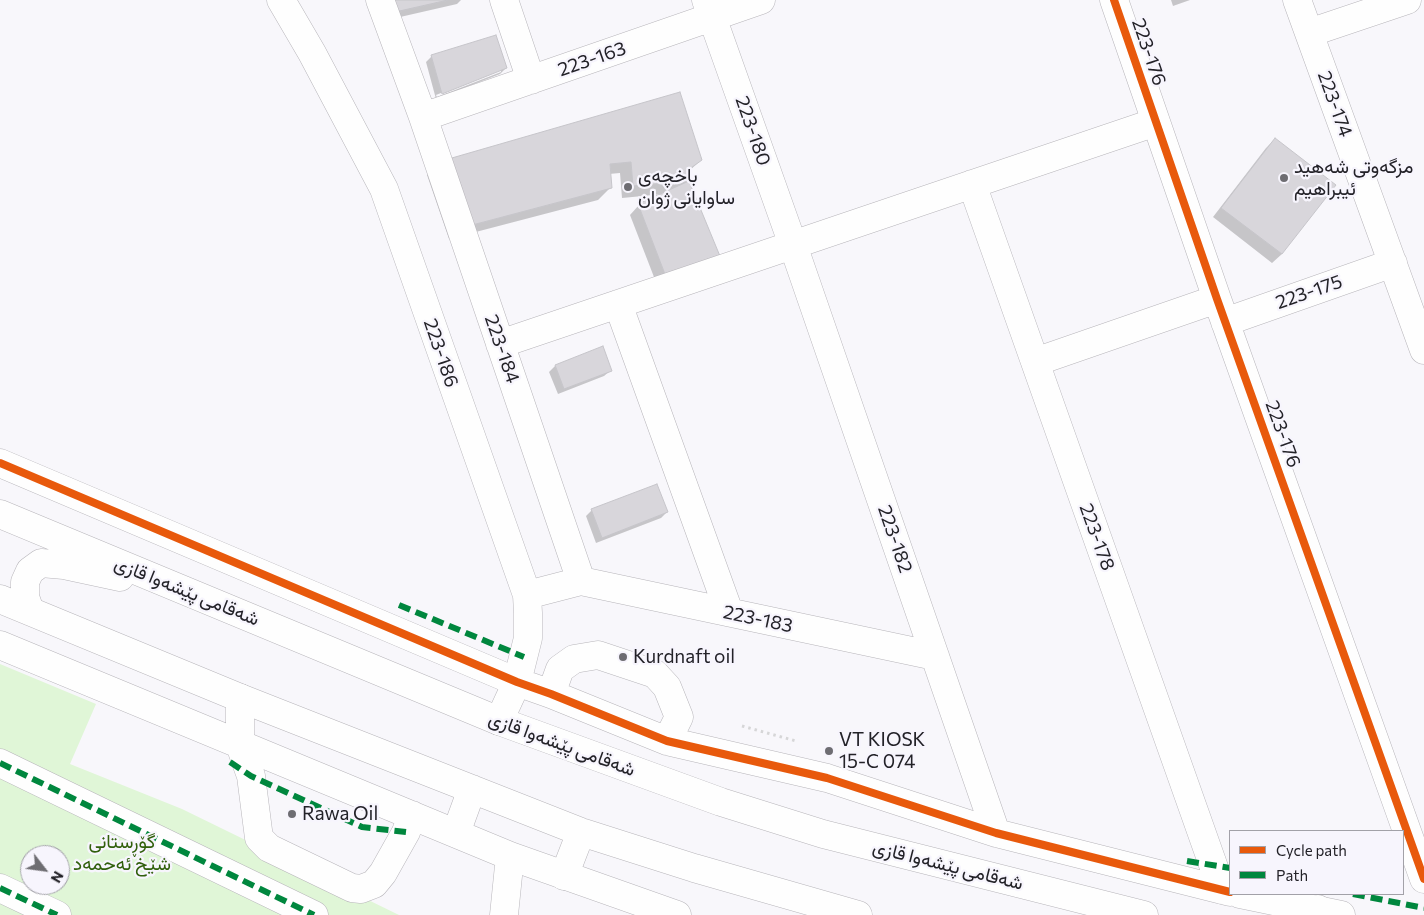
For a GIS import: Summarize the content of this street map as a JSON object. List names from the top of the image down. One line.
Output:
{"streets":{"main road":["223-176","223-163","223-174","223-180","223-175","223-184","223-186","223-178","223-182","شەقامی پێشەوا قازی","223-183"]},"crossings":[["223-176","223-175"],["223-163","223-180"],["223-163","223-184"],["223-174","223-175"],["223-180","223-182"],["223-175","223-178"],["223-184","223-183"],["223-186","شەقامی پێشەوا قازی"],["223-182","223-183"]],"parks":["گۆڕستانی شێخ ئەحمەد"],"places":["مزگەوتی شەهید ئیبراهیم","باخچەی ساوایانی ژوان","Kurdnaft oil","VT KIOSK 15-C 074","Rawa Oil"],"legend":["Cycle path","Path"],"north":"bottom right"}
